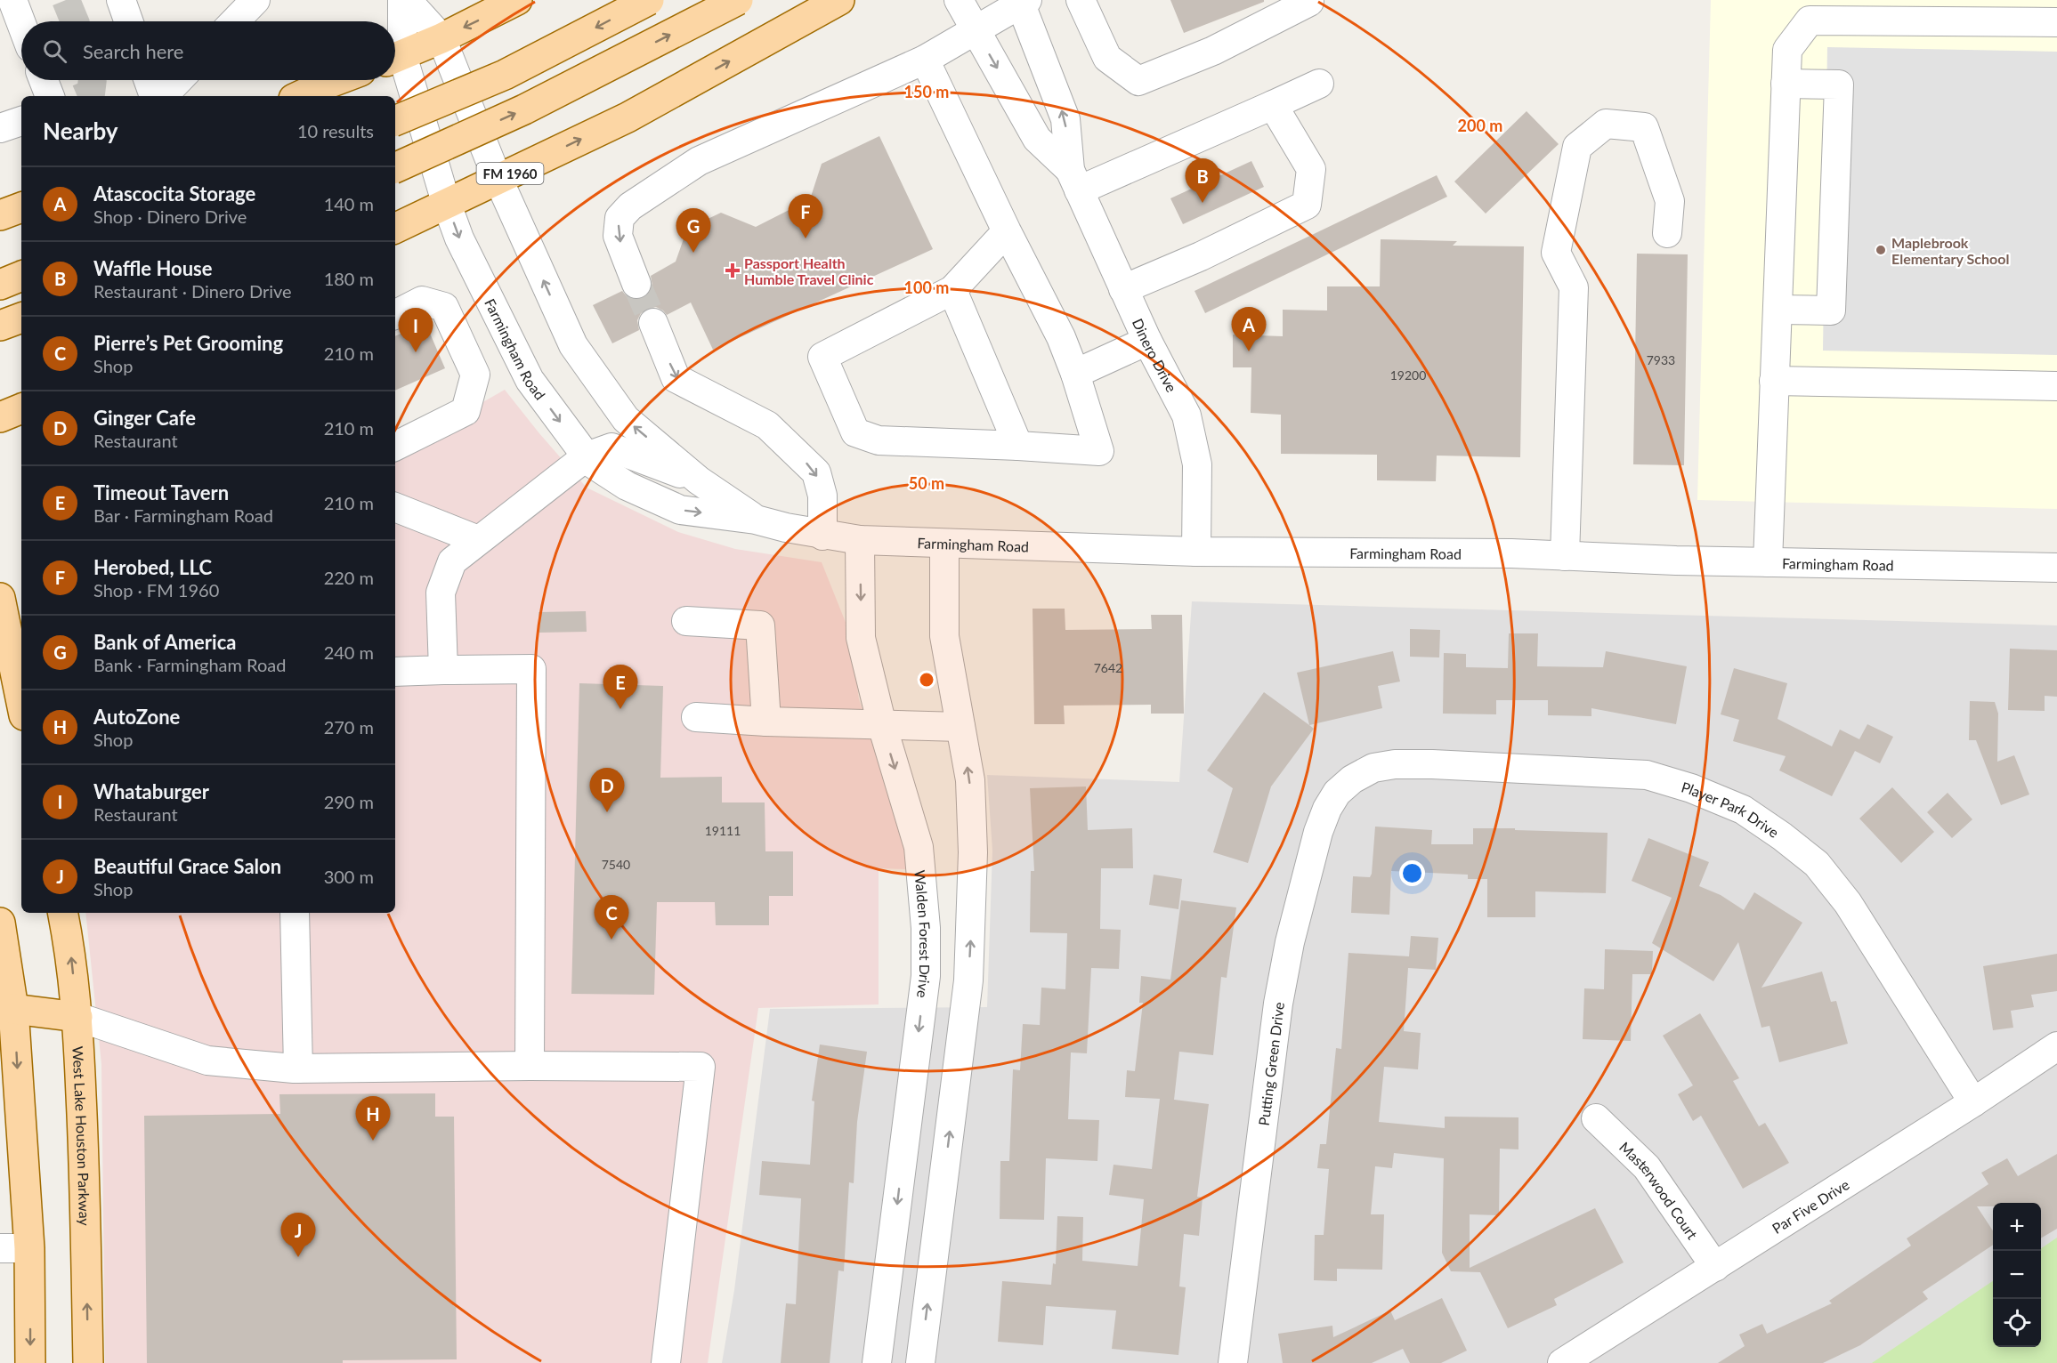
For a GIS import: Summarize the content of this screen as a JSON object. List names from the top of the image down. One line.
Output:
{"streets":{"main road":["FM 1960","West Lake Houston Parkway"],"street":["Farmingham Road","Dinero Drive","Player Park Drive","Walden Forest Drive","Putting Green Drive","Masterwood Court","Par Five Drive"]},"crossings":[["FM 1960","Farmingham Road"],["Farmingham Road","Dinero Drive"],["Farmingham Road","Walden Forest Drive"],["Player Park Drive","Putting Green Drive"],["Player Park Drive","Par Five Drive"],["Masterwood Court","Par Five Drive"]],"places":{"other":["Maplebrook Elementary School"],"health":["Passport Health Humble Travel Clinic"]},"house_numbers":["7933","19200","7642","19111","7540"],"page":{"search":"Search here","heading":["Nearby","10 results"],"pins":["B","F","G","A","I","E","D","C","H","J"],"list":[{"mark":"A","name":"Atascocita Storage","note":"Shop · Dinero Drive","value":"140 m"},{"mark":"B","name":"Waffle House","note":"Restaurant · Dinero Drive","value":"180 m"},{"mark":"C","name":"Pierre’s Pet Grooming","note":"Shop","value":"210 m"},{"mark":"D","name":"Ginger Cafe","note":"Restaurant","value":"210 m"},{"mark":"E","name":"Timeout Tavern","note":"Bar · Farmingham Road","value":"210 m"},{"mark":"F","name":"Herobed, LLC","note":"Shop · FM 1960","value":"220 m"},{"mark":"G","name":"Bank of America","note":"Bank · Farmingham Road","value":"240 m"},{"mark":"H","name":"AutoZone","note":"Shop","value":"270 m"},{"mark":"I","name":"Whataburger","note":"Restaurant","value":"290 m"},{"mark":"J","name":"Beautiful Grace Salon","note":"Shop","value":"300 m"}],"map_buttons":["+","−"]},"rings":["150 m","200 m","100 m","50 m"]}
